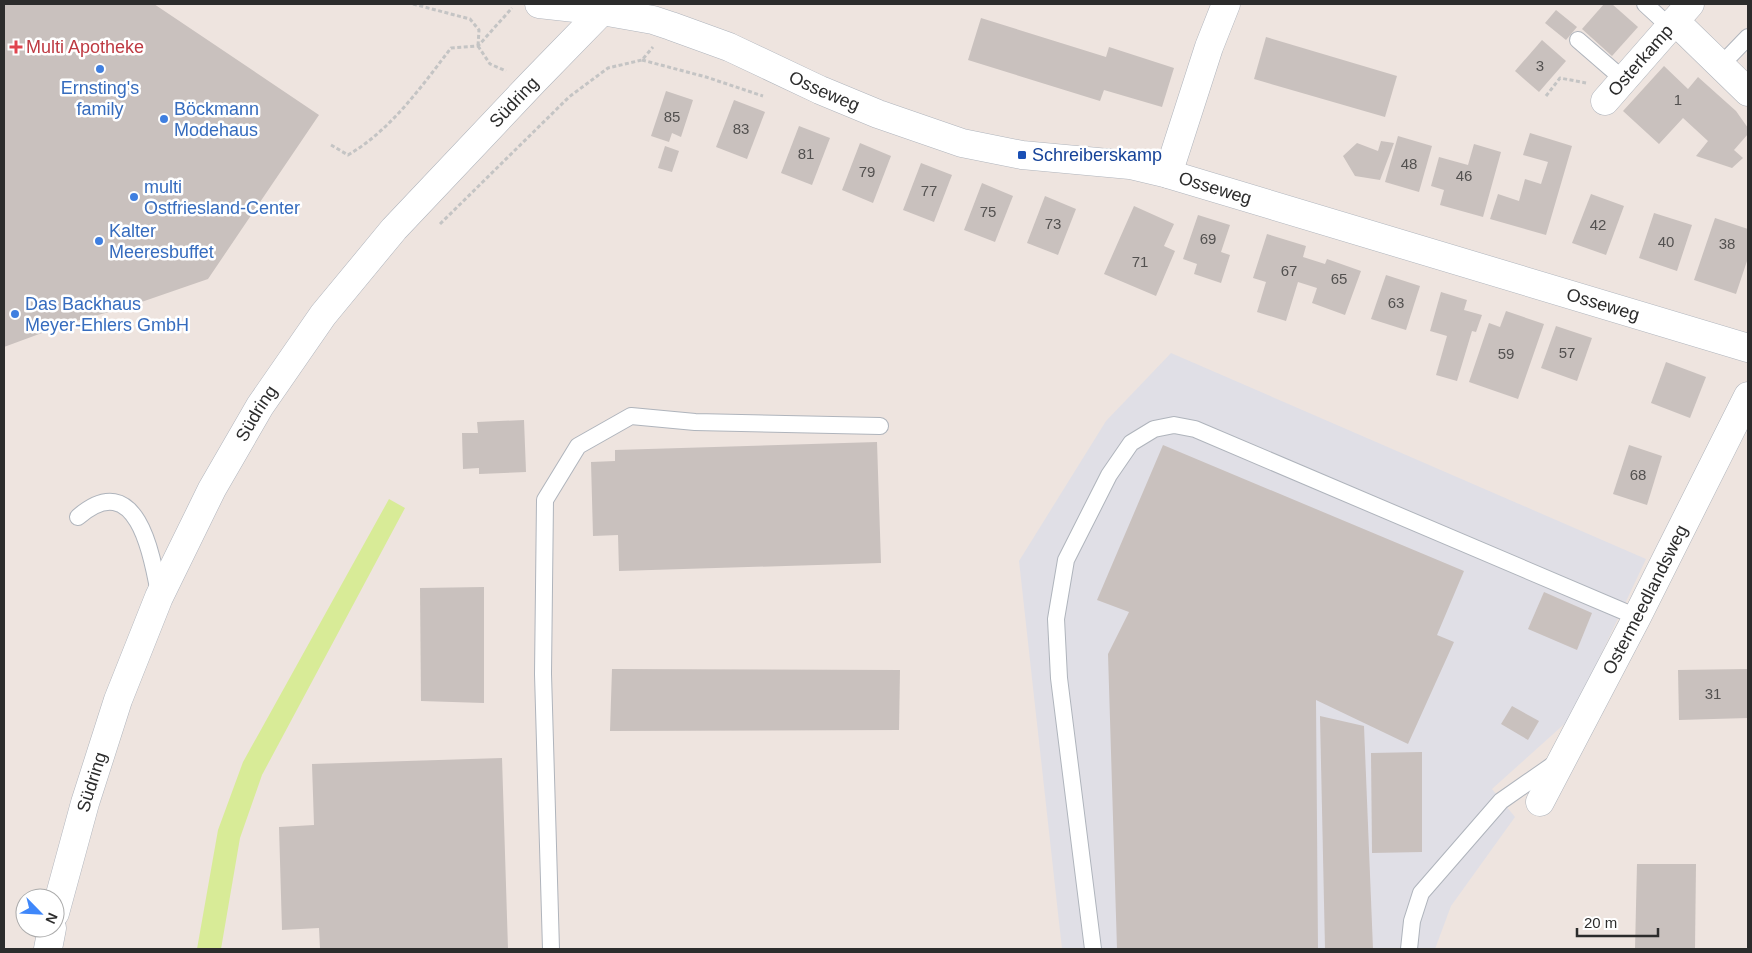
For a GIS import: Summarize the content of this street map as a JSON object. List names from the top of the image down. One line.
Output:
{"streets":{"street":["Osterkamp","Osseweg","Südring","Ostermeedlandsweg"]},"crossings":[["Osseweg","Südring"]],"places":{"health":["Multi Apotheke"],"other":["Ernsting's family","Böckmann Modehaus","multi Ostfriesland-Center","Kalter Meeresbuffet","Das Backhaus Meyer-Ehlers GmbH"],"transit":["Schreiberskamp"]},"house_numbers":["3","1","85","83","81","48","79","46","77","75","73","42","69","40","38","71","67","65","63","57","59","68","31"],"scale_bar":"20 m","north":"bottom right"}
